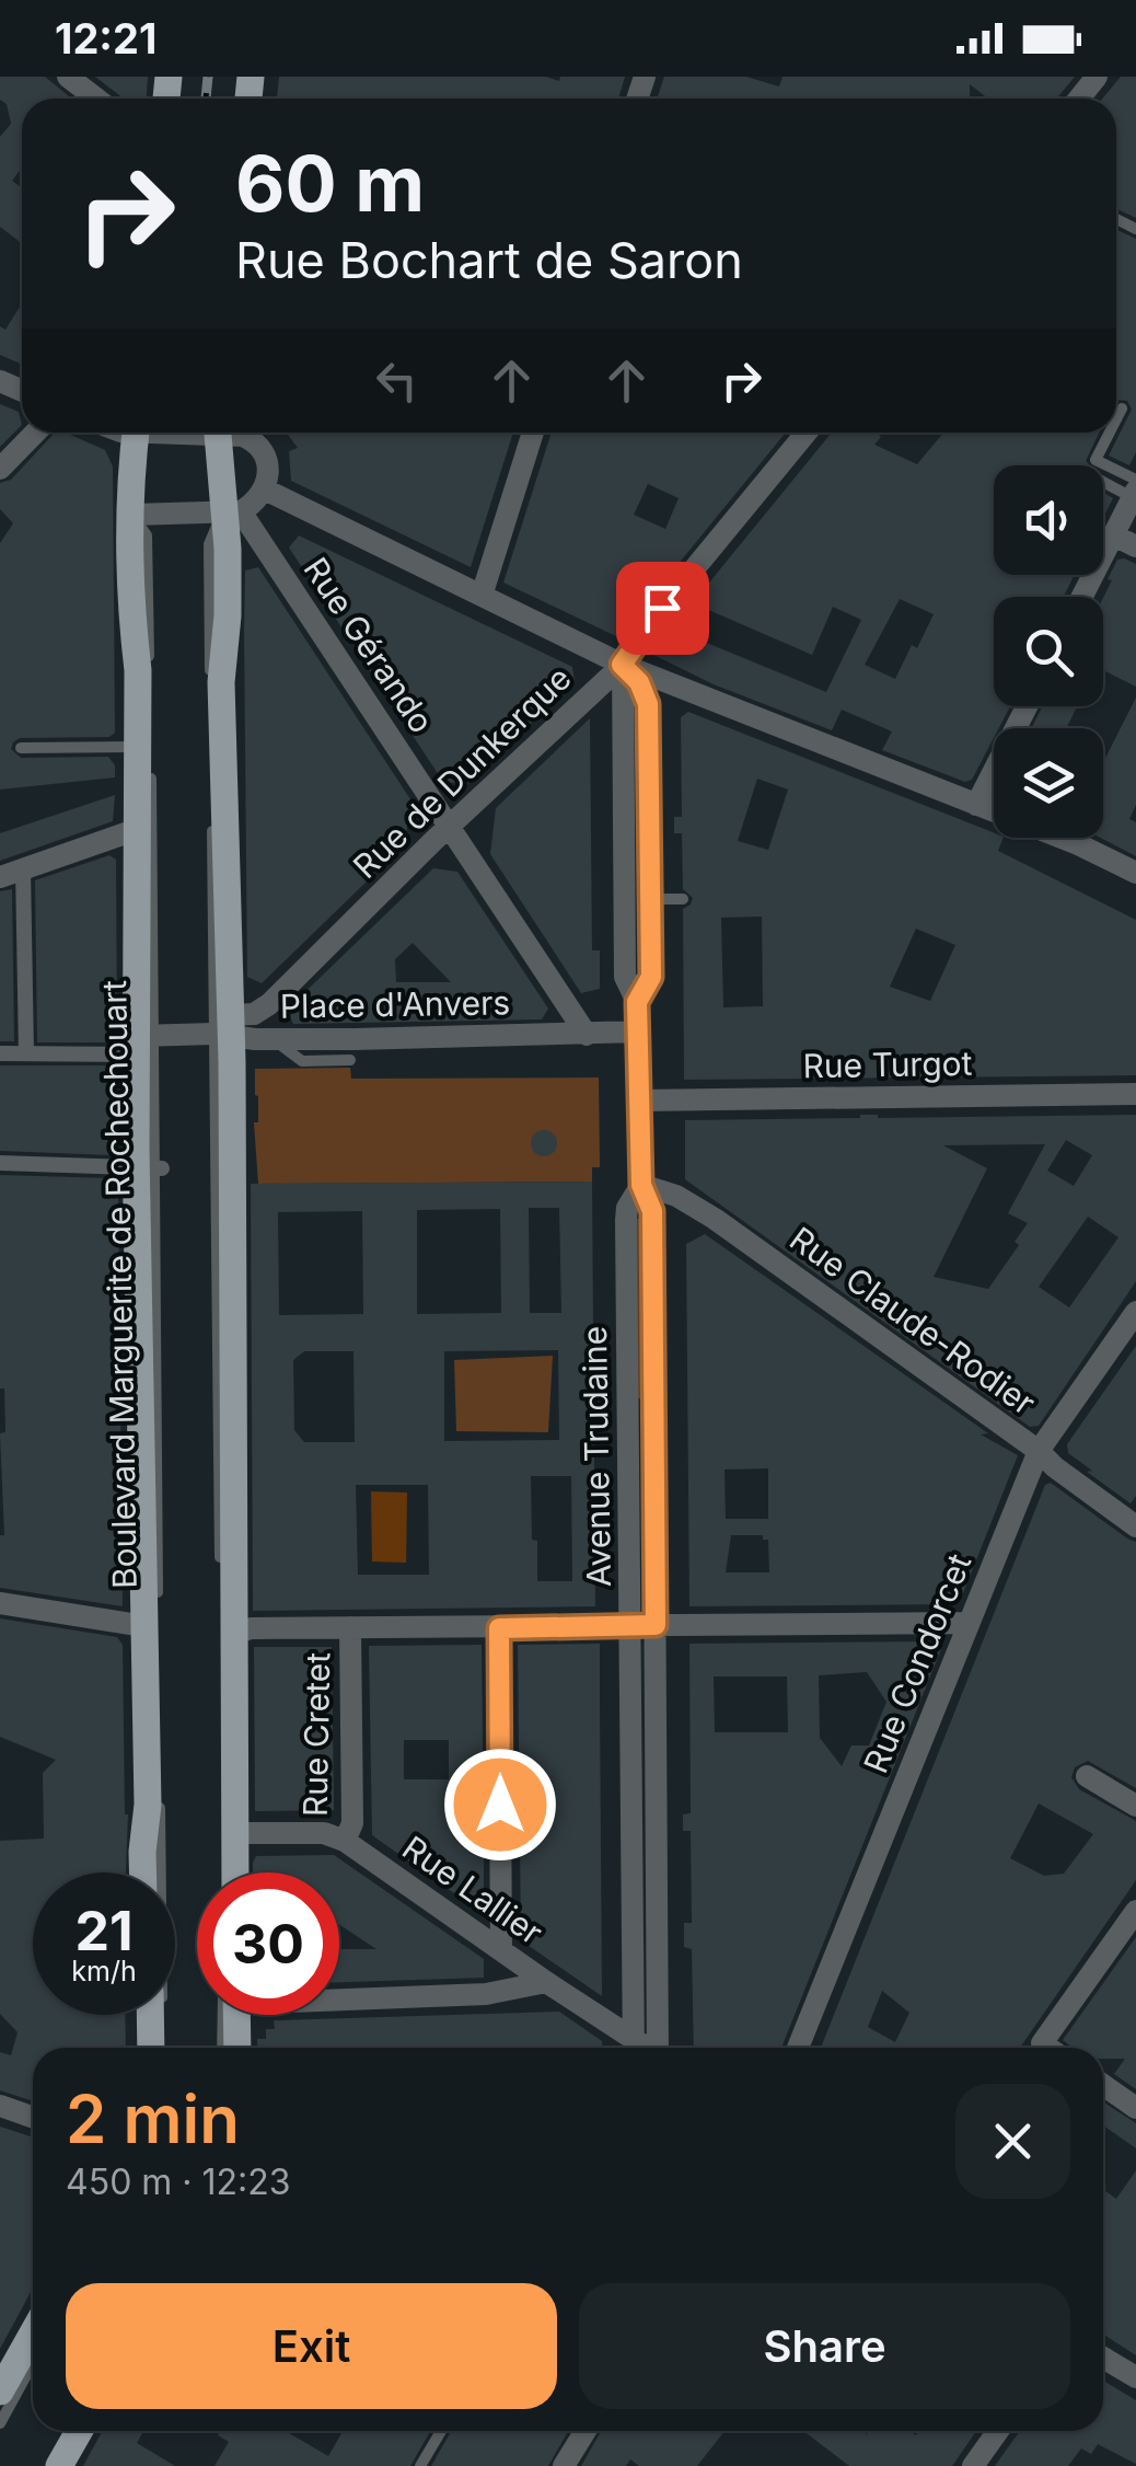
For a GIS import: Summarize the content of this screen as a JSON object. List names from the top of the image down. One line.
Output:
{"streets":{"main road":["Boulevard Marguerite de Rochechouart"],"street":["Rue Gérando","Rue de Dunkerque","Place d'Anvers","Rue Turgot","Rue Claude-Rodier","Avenue Trudaine","Rue Condorcet","Rue Cretet","Rue Lallier"]},"crossings":[["Rue Gérando","Rue de Dunkerque"],["Rue Gérando","Place d'Anvers"],["Rue de Dunkerque","Avenue Trudaine"],["Place d'Anvers","Avenue Trudaine"],["Rue Turgot","Avenue Trudaine"],["Rue Claude-Rodier","Avenue Trudaine"],["Rue Claude-Rodier","Rue Condorcet"],["Rue Cretet","Rue Lallier"]],"page":{"status":"12:21","turn":["60 m","Rue Bochart de Saron"],"speed":"21 km/h","limit":"30","heading":["2 min","450 m · 12:23"],"buttons":["Exit","Share"]}}
